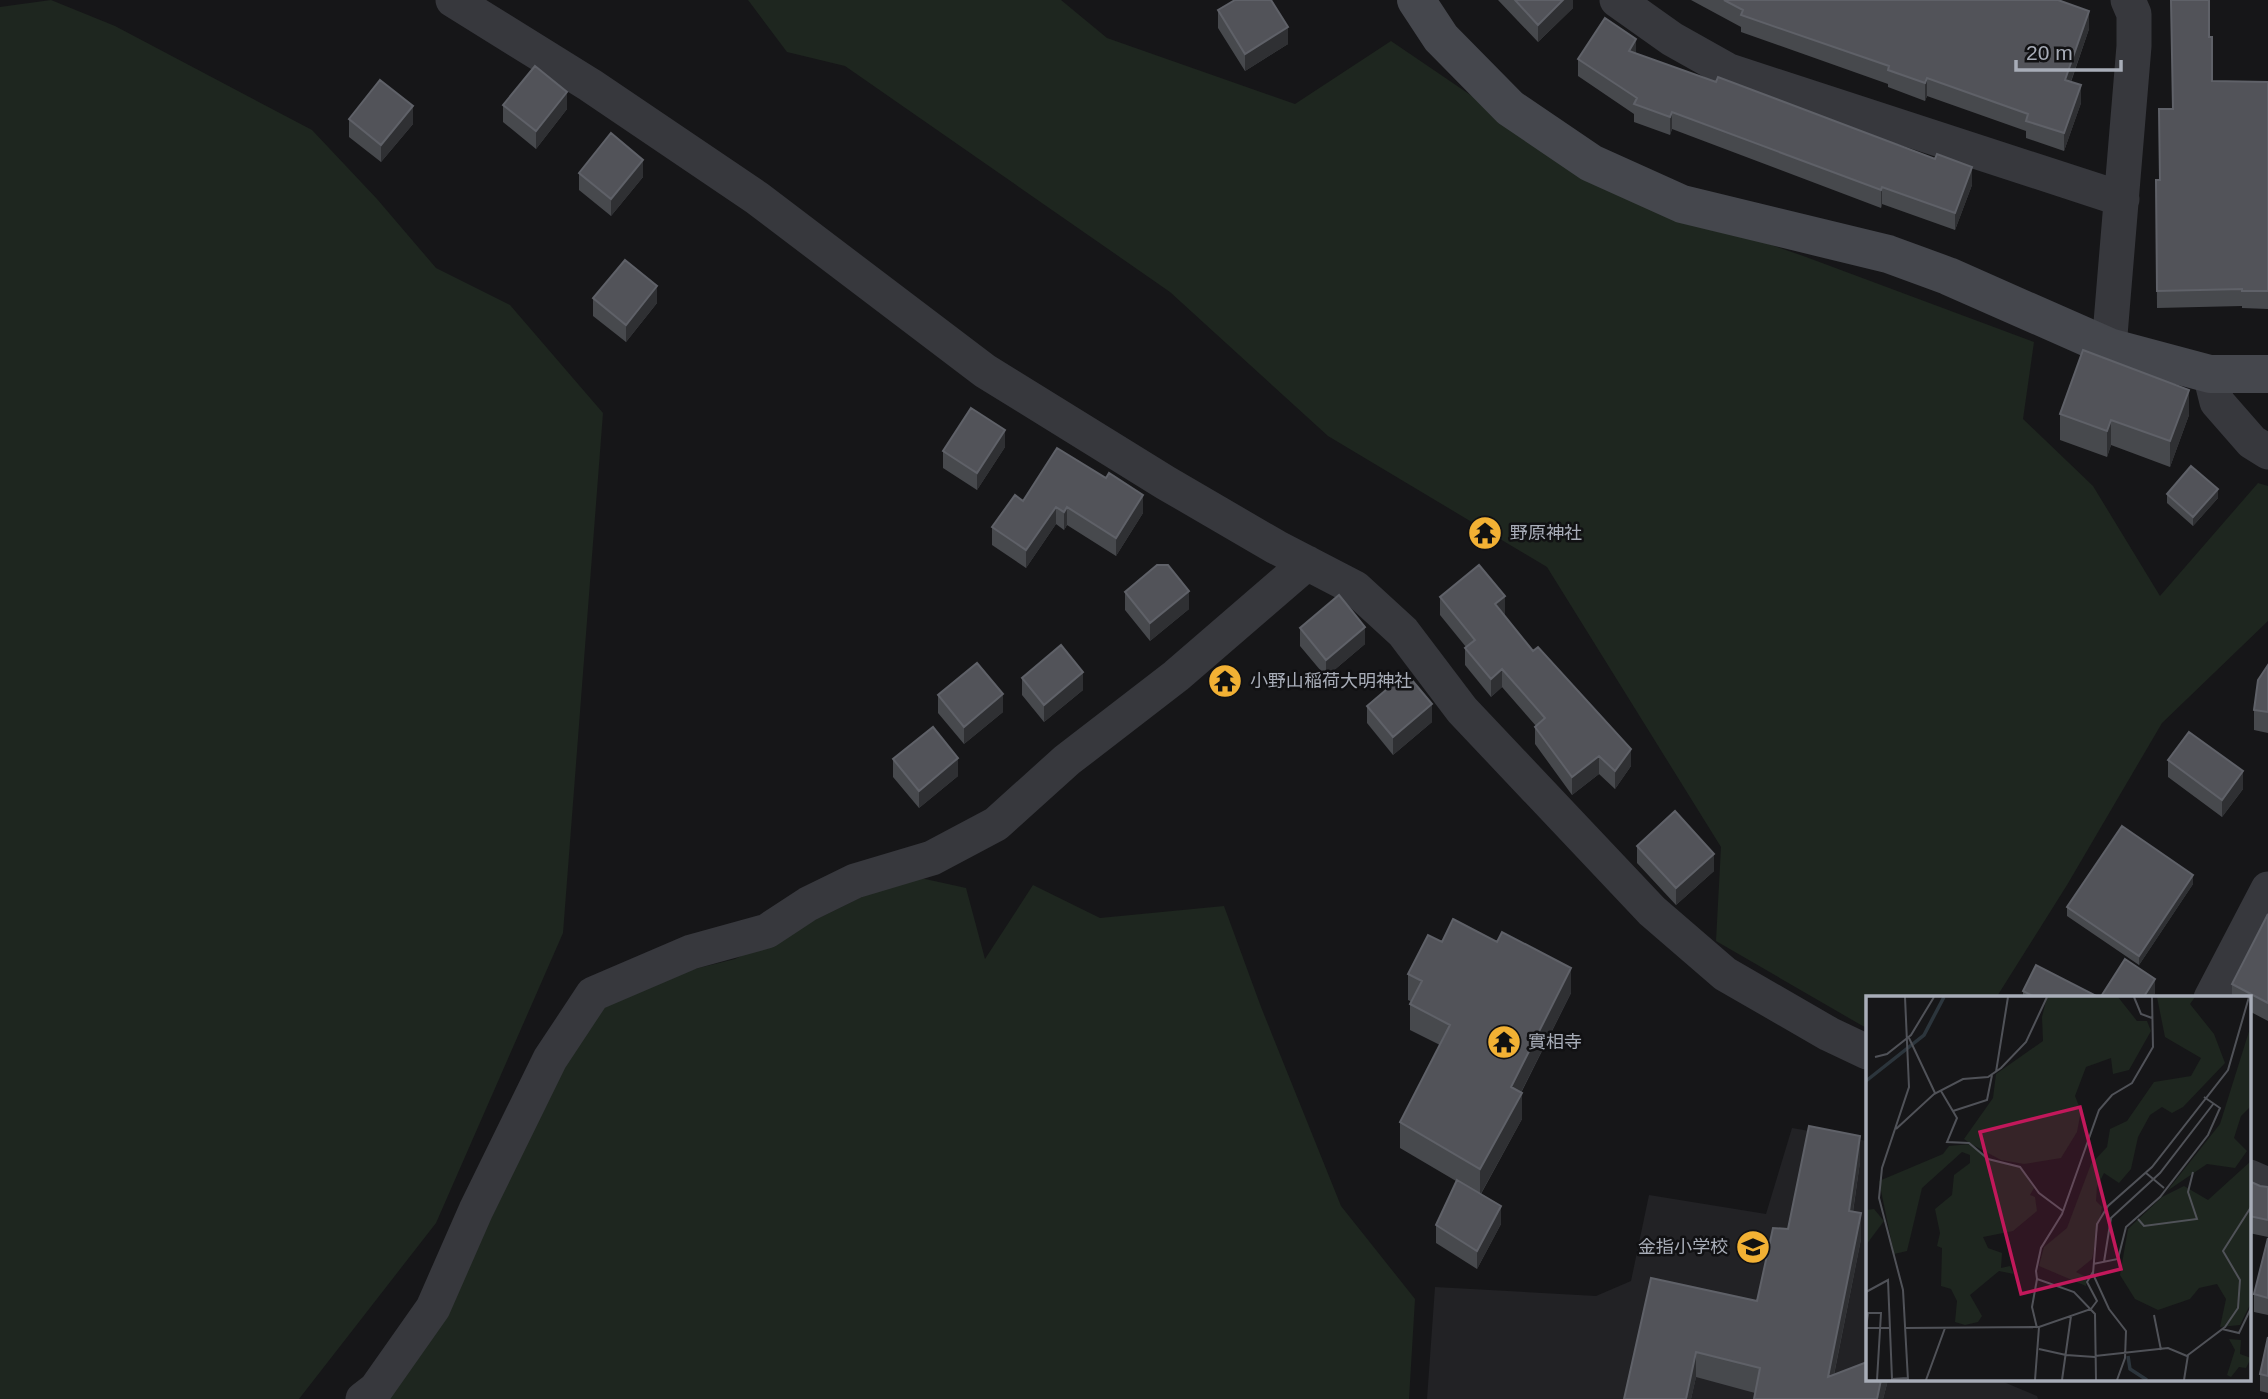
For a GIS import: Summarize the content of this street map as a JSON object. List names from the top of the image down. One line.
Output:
{"places":{"temple":["野原神社","小野山稲荷大明神社","實相寺"],"school or university":["金指小学校"]},"scale_bar":"20 m"}
